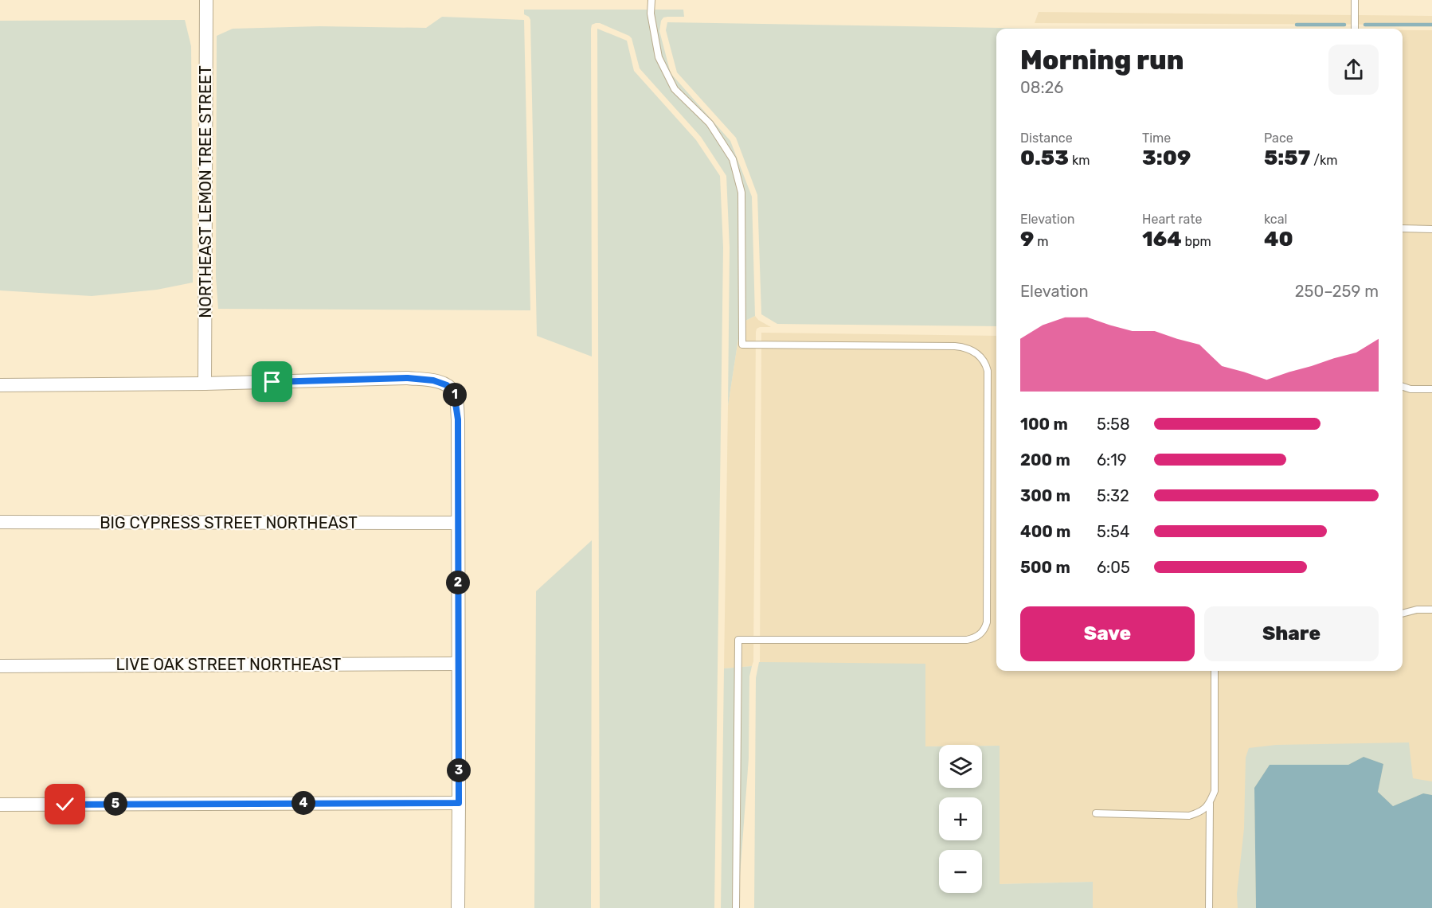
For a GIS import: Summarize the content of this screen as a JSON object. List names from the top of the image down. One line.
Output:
{"streets":{"street":["NORTHEAST LEMON TREE STREET","BIG CYPRESS STREET NORTHEAST","LIVE OAK STREET NORTHEAST"]},"page":{"heading":["Morning run","08:26"],"stats":[["Distance","0.53 km"],["Time","3:09"],["Pace","5:57 /km"],["Elevation","9 m"],["Heart rate","164 bpm"],["kcal","40"]],"chart":["Elevation","250–259 m"],"pins":["1","2","3","4","5"],"list":[{"name":"100 m","note":"5:58"},{"name":"200 m","note":"6:19"},{"name":"300 m","note":"5:32"},{"name":"400 m","note":"5:54"},{"name":"500 m","note":"6:05"}],"buttons":["Save","Share"],"map_buttons":["+","−"]}}
